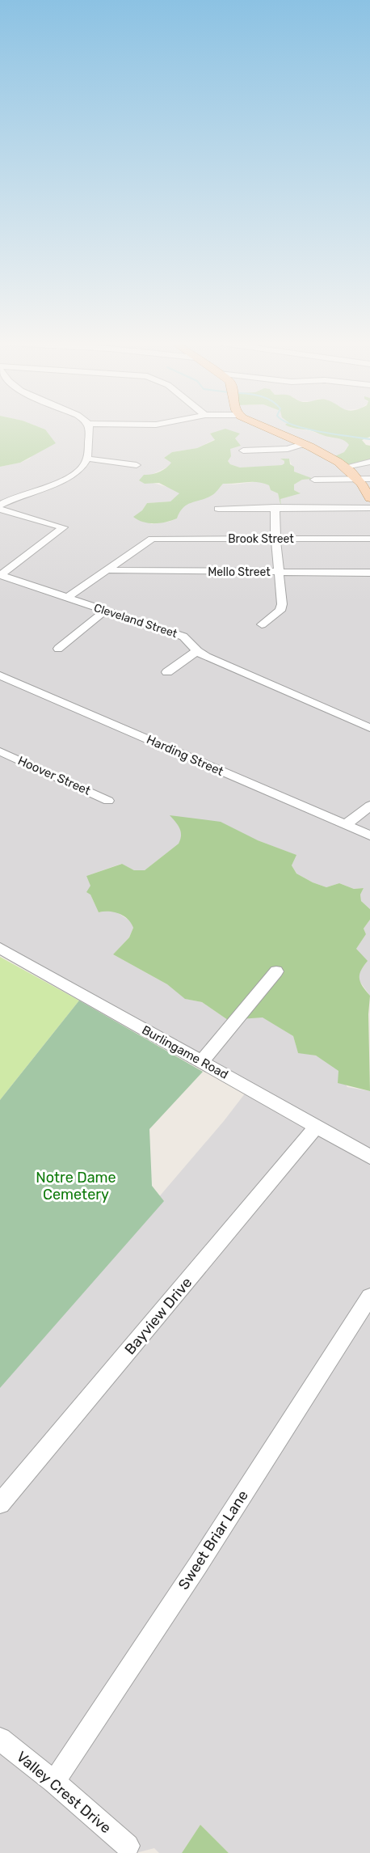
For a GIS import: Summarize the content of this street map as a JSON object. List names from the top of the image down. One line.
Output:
{"streets":{"street":["Brook Street","Mello Street","Cleveland Street","Harding Street","Hoover Street","Burlingame Road","Bayview Drive","Sweet Briar Lane","Valley Crest Drive"]},"crossings":[["Brook Street","Mello Street"],["Burlingame Road","Bayview Drive"],["Sweet Briar Lane","Valley Crest Drive"]],"parks":["Notre Dame Cemetery"]}
